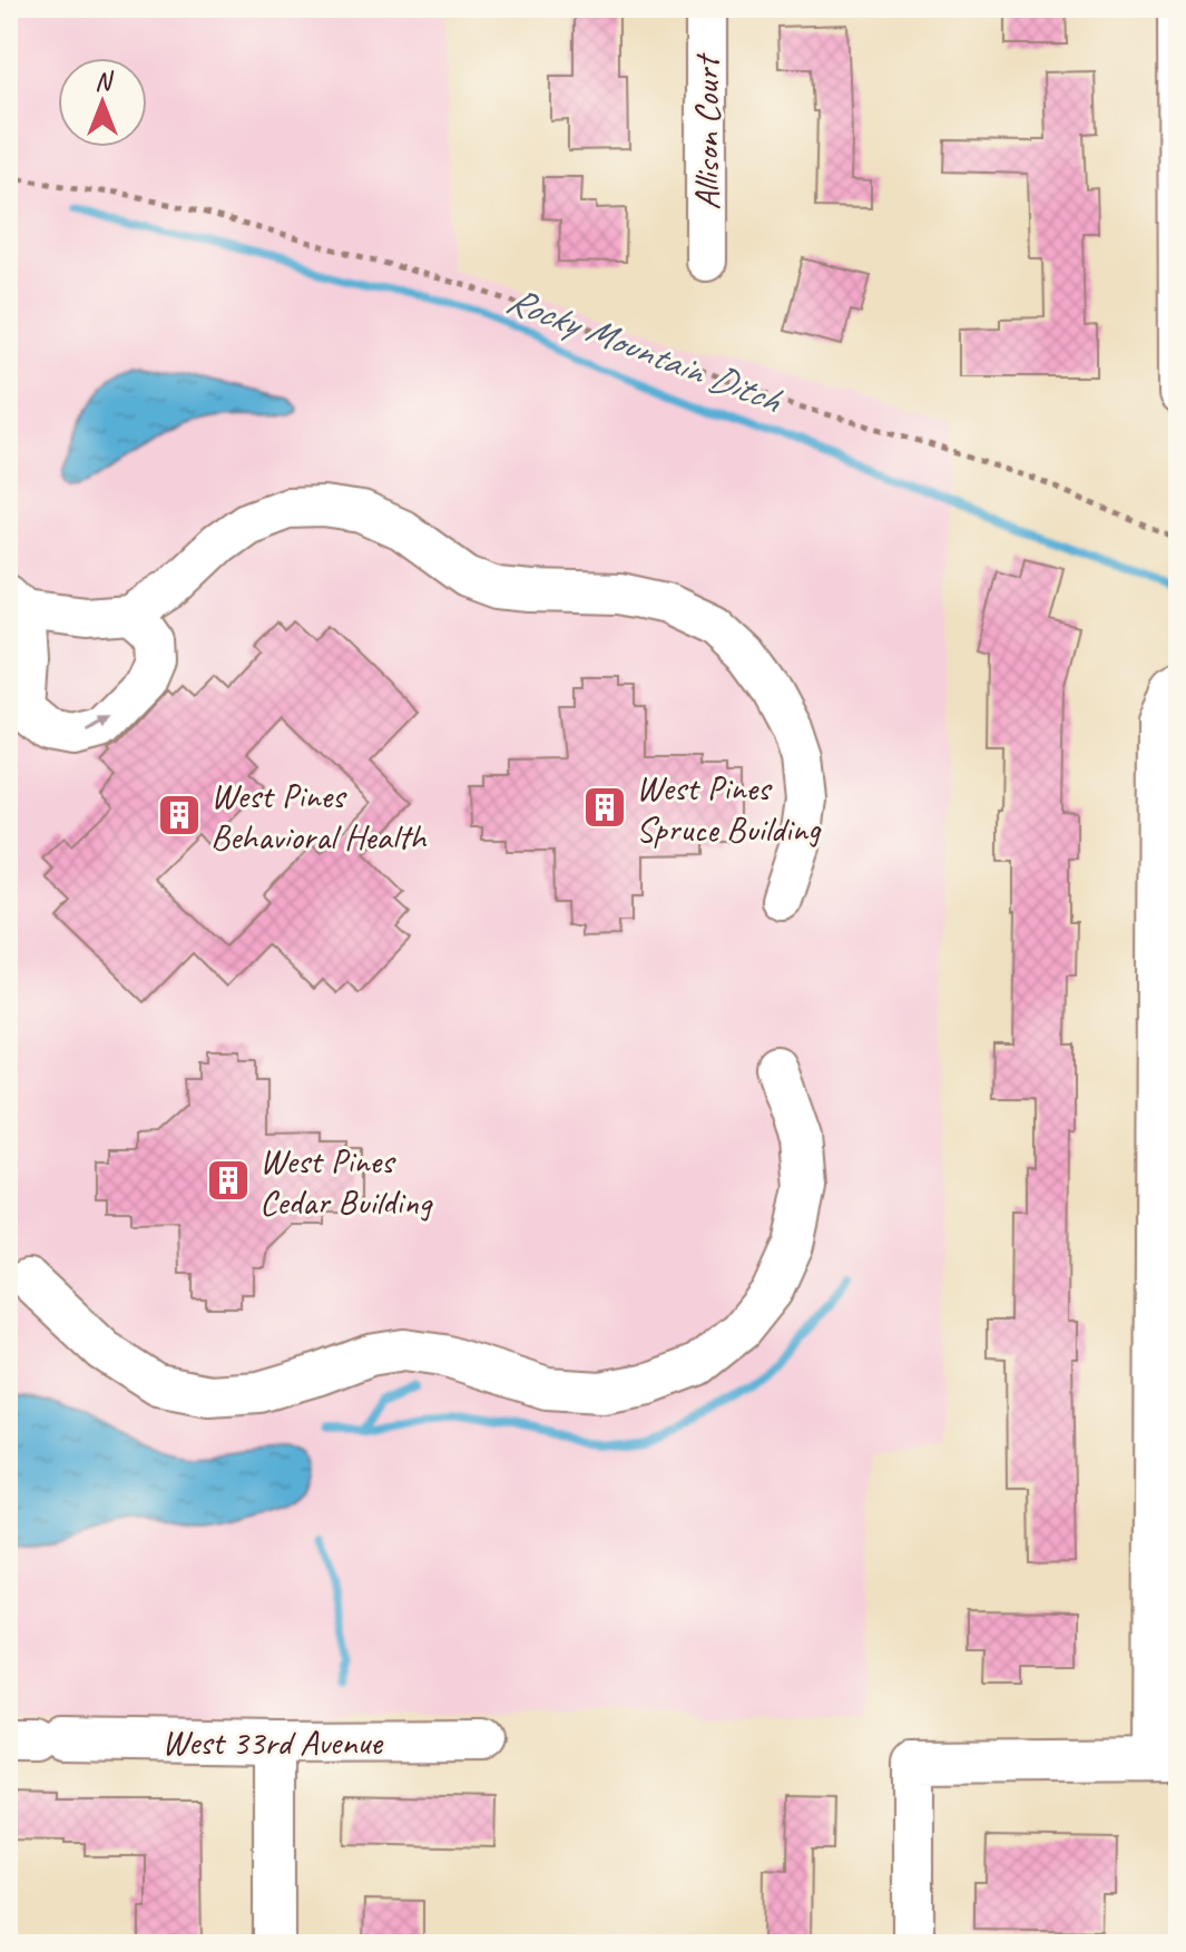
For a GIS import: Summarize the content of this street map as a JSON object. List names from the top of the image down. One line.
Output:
{"streets":{"street":["Allison Court","West 33rd Avenue"]},"water":["Rocky Mountain Ditch"],"places":{"building":["West Pines Spruce Building","West Pines Behavioral Health","West Pines Cedar Building"]},"north":"top"}
